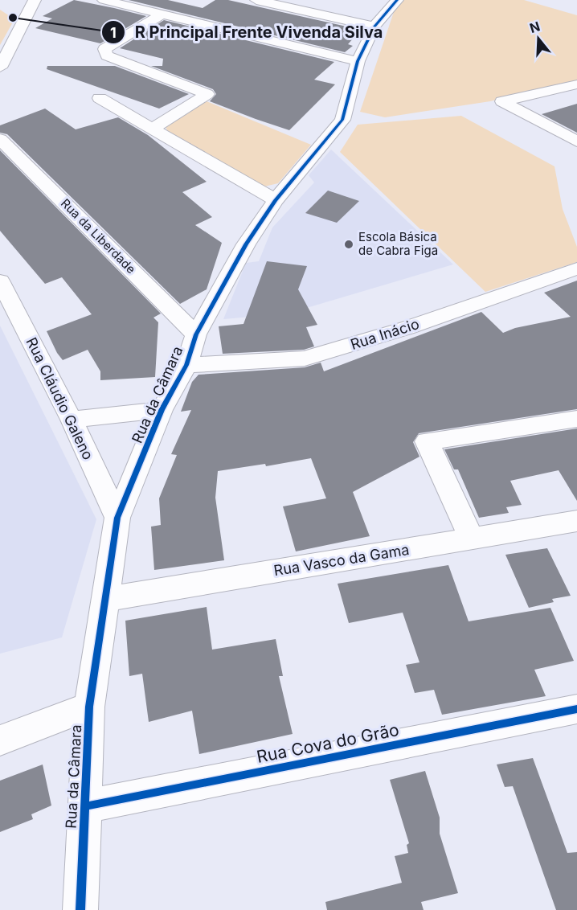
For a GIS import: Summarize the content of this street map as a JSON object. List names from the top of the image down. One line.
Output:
{"streets":{"street":["Rua da Liberdade","Rua Inácio","Rua da Câmara","Rua Cláudio Galeno","Rua Vasco da Gama","Rua Cova do Grão"]},"crossings":[["Rua da Liberdade","Rua da Câmara"],["Rua Inácio","Rua da Câmara"],["Rua da Câmara","Rua Cláudio Galeno"],["Rua da Câmara","Rua Vasco da Gama"],["Rua da Câmara","Rua Cova do Grão"]],"places":["R Principal Frente Vivenda Silva","Escola Básica de Cabra Figa"],"north":"top"}
